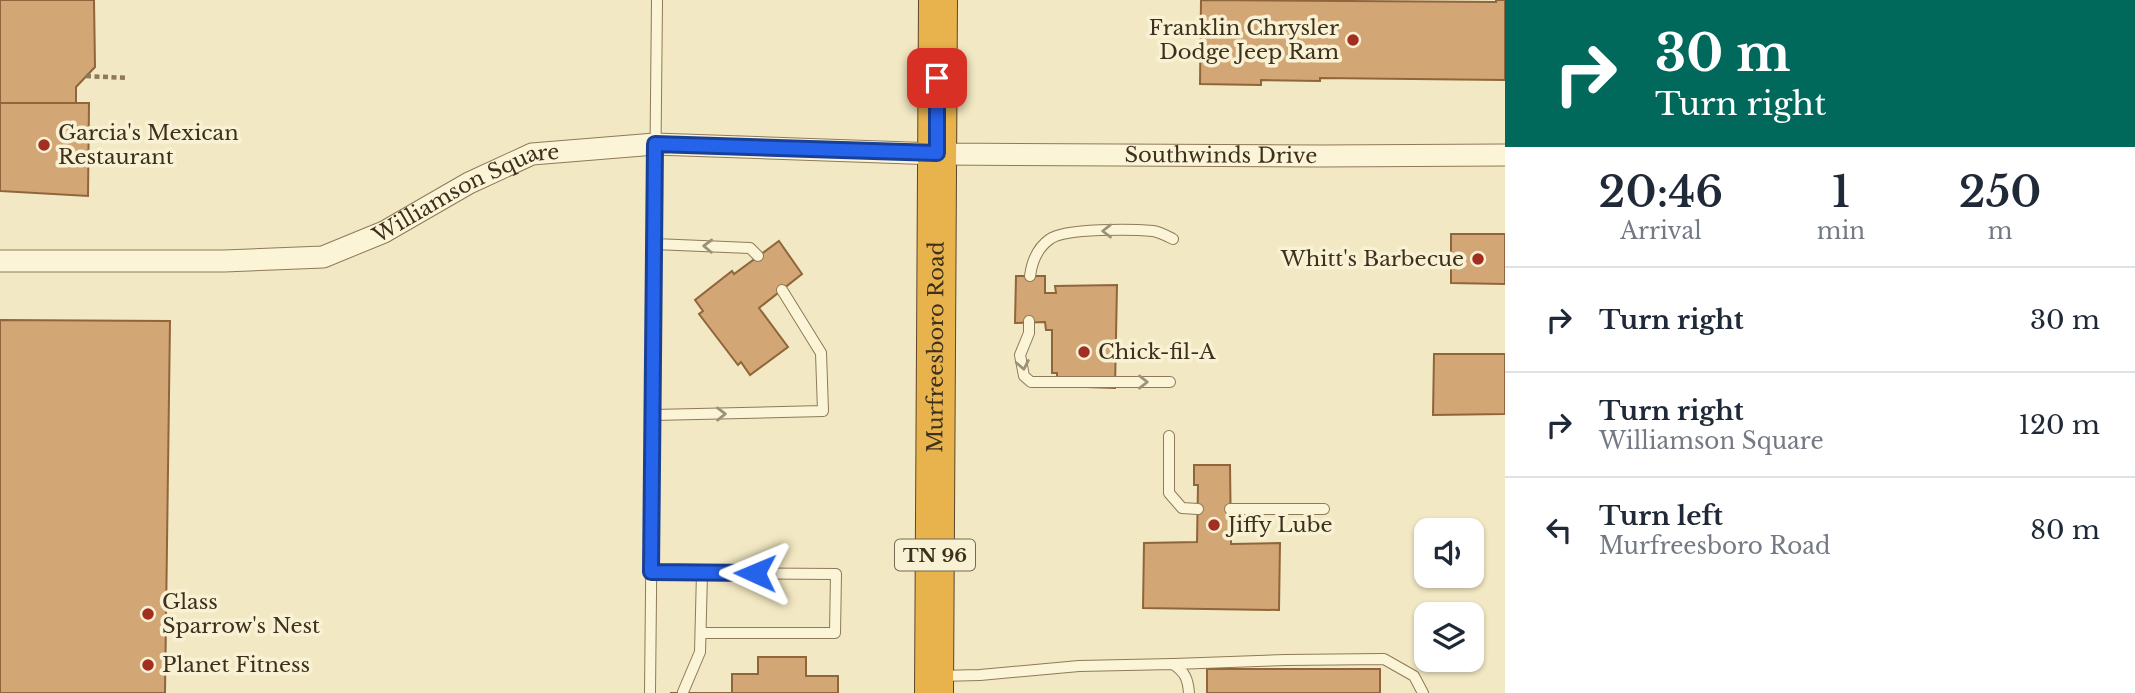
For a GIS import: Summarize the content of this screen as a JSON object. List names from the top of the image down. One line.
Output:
{"streets":{"highway":["Murfreesboro Road","TN 96"],"street":["Southwinds Drive","Williamson Square"]},"crossings":[["Southwinds Drive","Williamson Square"],["Southwinds Drive","Murfreesboro Road"],["Williamson Square","Murfreesboro Road"]],"places":["Franklin Chrysler Dodge Jeep Ram","Garcia's Mexican Restaurant","Whitt's Barbecue","Chick-fil-A","Jiffy Lube","Glass Sparrow's Nest","Planet Fitness"],"page":{"turn":["30 m","Turn right"],"eta":["20:46","Arrival","1","min","250","m"],"list":[{"name":"Turn right","value":"30 m"},{"name":"Turn right","note":"Williamson Square","value":"120 m"},{"name":"Turn left","note":"Murfreesboro Road","value":"80 m"}]}}
